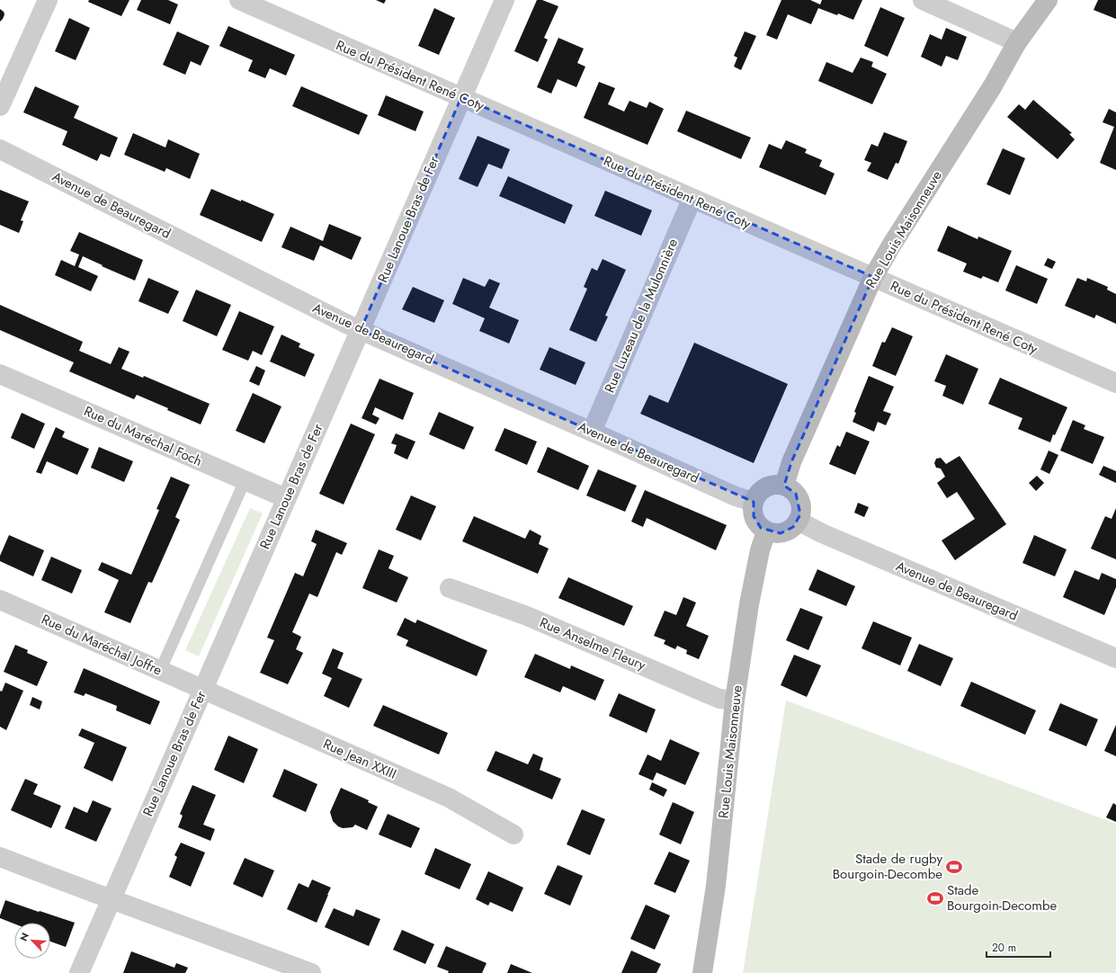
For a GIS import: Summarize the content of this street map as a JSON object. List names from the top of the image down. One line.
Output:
{"streets":{"street":["Rue du Président René Coty","Avenue de Beauregard","Rue Lanoue Bras de Fer","Rue Louis Maisonneuve","Rue Luzeau de la Mulonnière","Rue du Maréchal Foch","Rue Anselme Fleury","Rue du Maréchal Joffre","Rue Jean XXIII"]},"crossings":[["Rue du Président René Coty","Rue Lanoue Bras de Fer"],["Rue du Président René Coty","Rue Louis Maisonneuve"],["Rue du Président René Coty","Rue Luzeau de la Mulonnière"],["Avenue de Beauregard","Rue Lanoue Bras de Fer"],["Avenue de Beauregard","Rue Louis Maisonneuve"],["Avenue de Beauregard","Rue Luzeau de la Mulonnière"],["Rue Lanoue Bras de Fer","Rue du Maréchal Foch"],["Rue Lanoue Bras de Fer","Rue du Maréchal Joffre"],["Rue Lanoue Bras de Fer","Rue Jean XXIII"],["Rue Louis Maisonneuve","Rue Anselme Fleury"],["Rue du Maréchal Joffre","Rue Jean XXIII"]],"places":{"sports":["Stade de rugby Bourgoin-Decombe","Stade Bourgoin-Decombe"]},"scale_bar":"20 m","north":"top left"}
